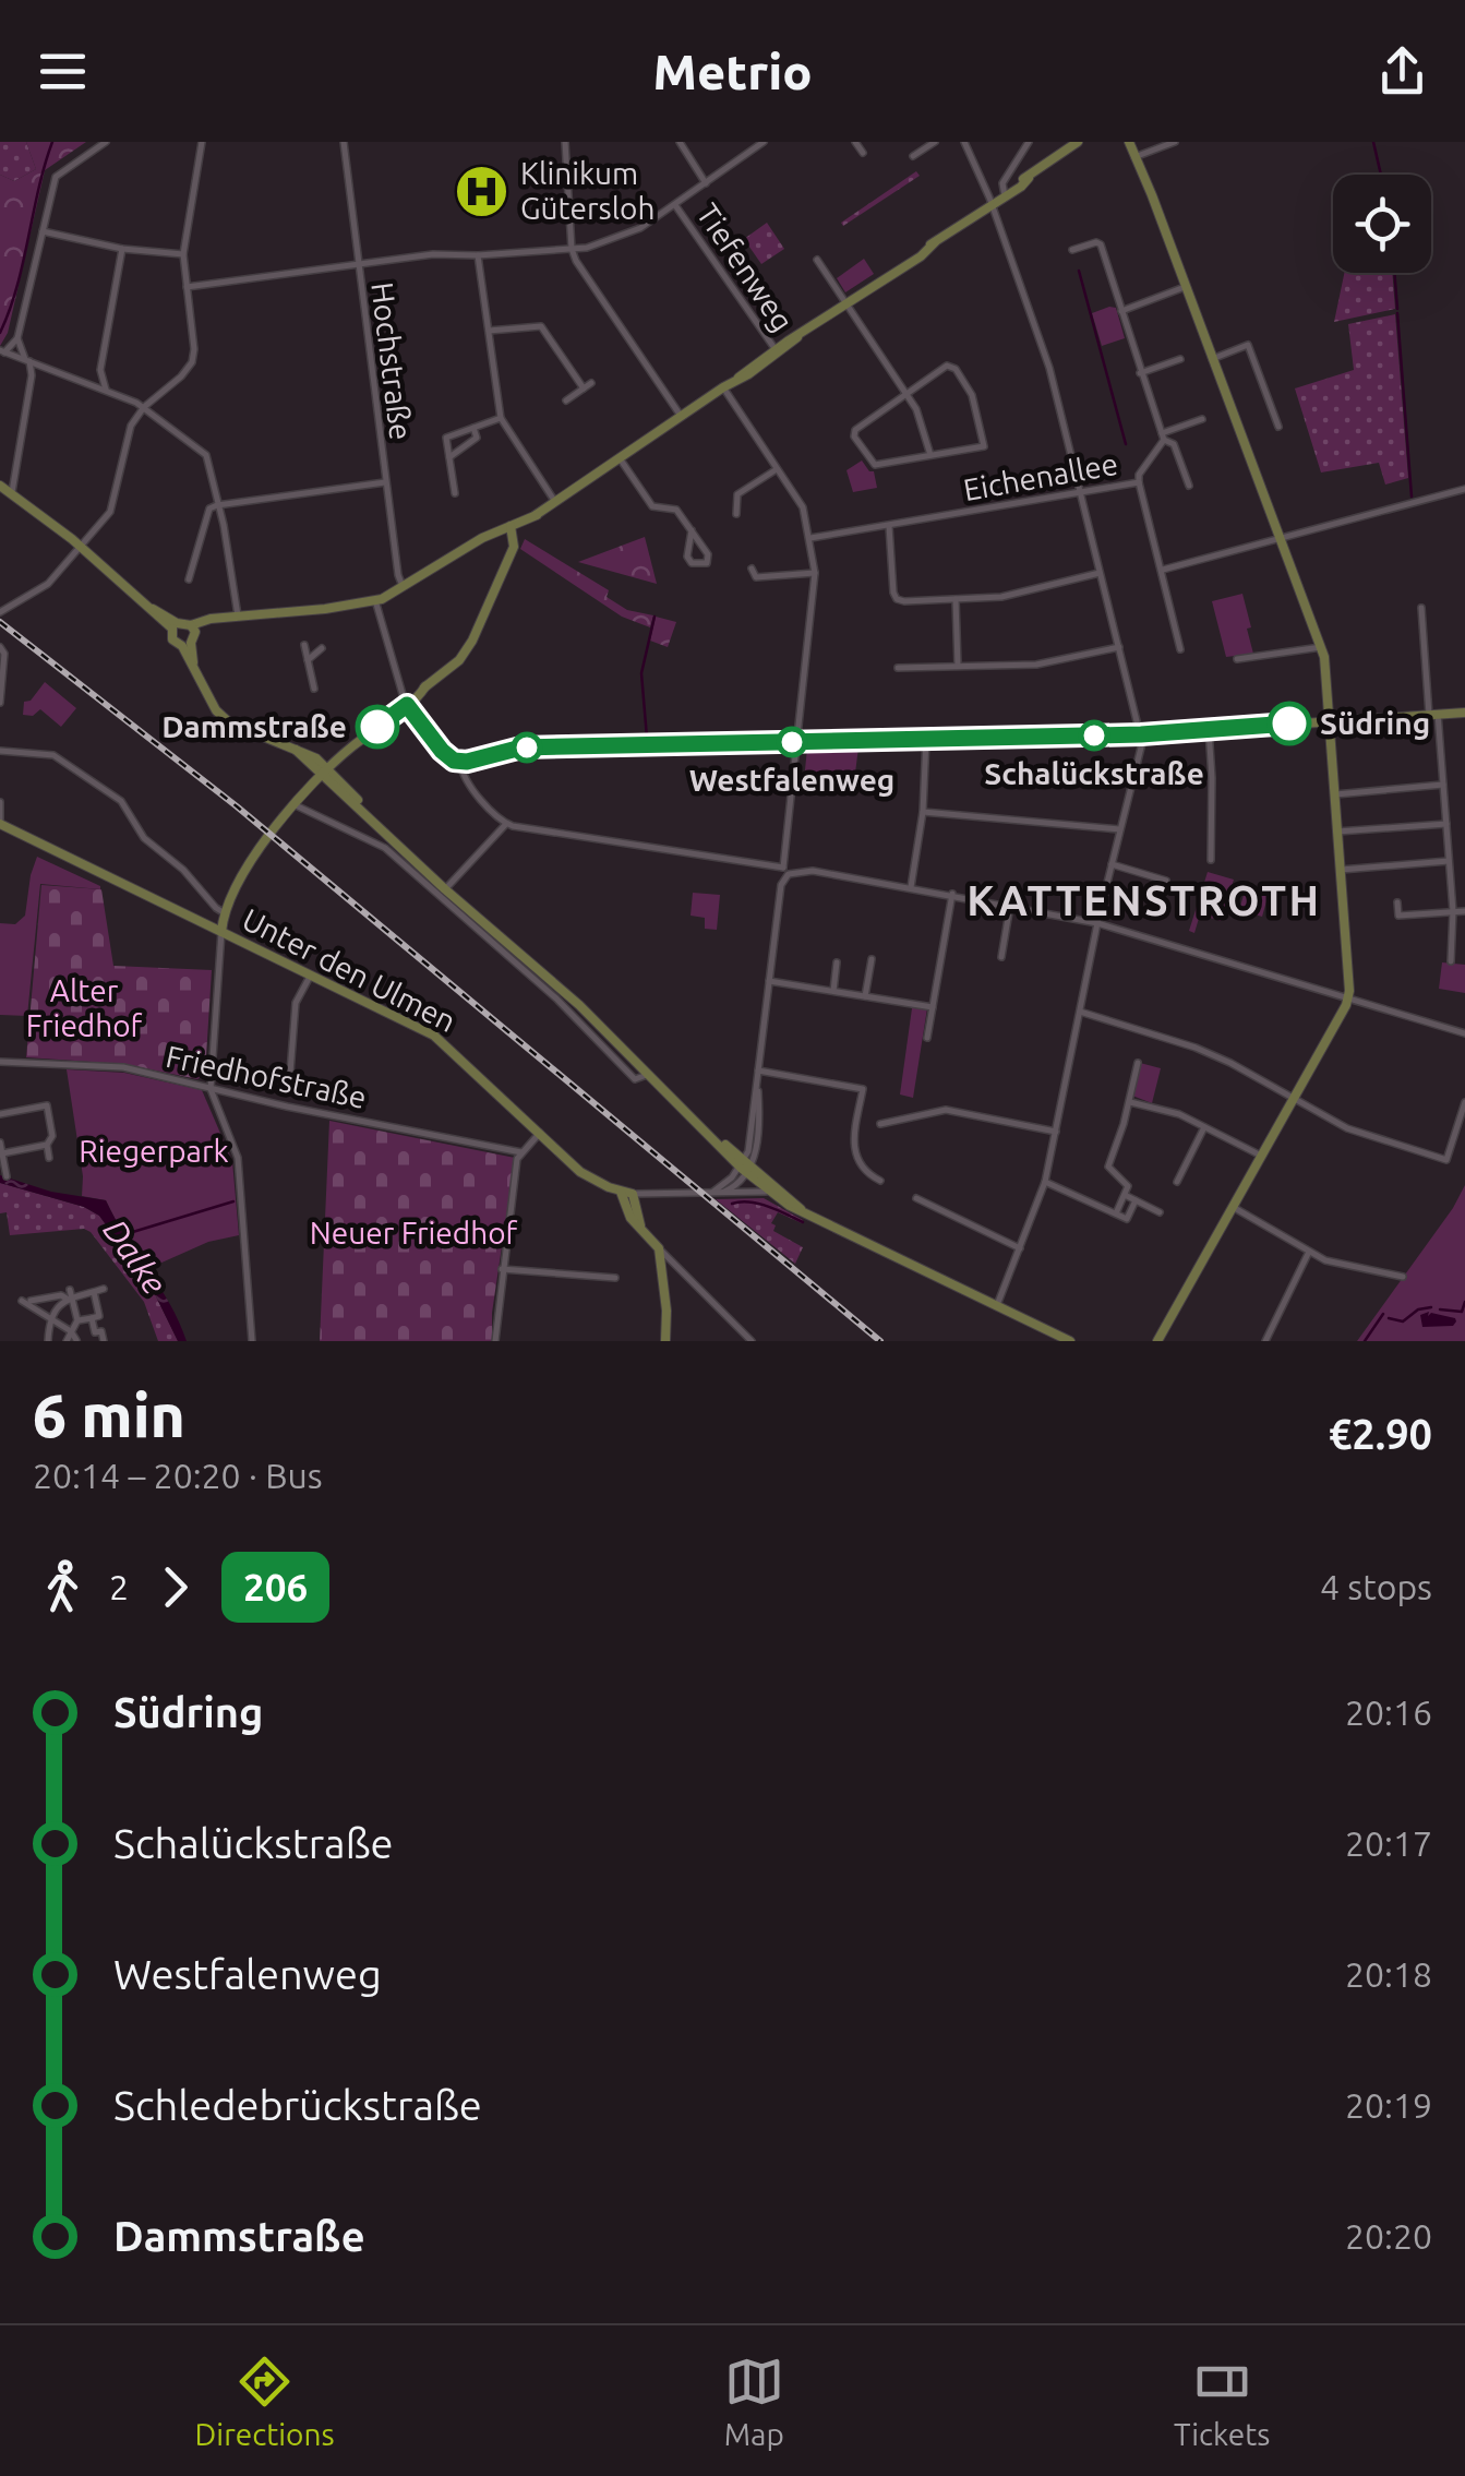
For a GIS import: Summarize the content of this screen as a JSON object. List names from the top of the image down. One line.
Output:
{"streets":{"street":["Tiefenweg","Hochstraße","Eichenallee","Unter den Ulmen","Friedhofstraße"]},"districts":["KATTENSTROTH"],"water":["Dalke"],"parks":["Alter Friedhof","Riegerpark","Neuer Friedhof"],"places":{"hospital":["Klinikum Gütersloh"],"other":["Südring","Dammstraße","Schalückstraße","Westfalenweg"]},"lines":["bus line 206"],"page":{"header":"Metrio","heading":["6 min","20:14 – 20:20 · Bus","€2.90"],"legs":["2","206","4 stops"],"list":[{"name":"Südring","value":"20:16"},{"name":"Schalückstraße","value":"20:17"},{"name":"Westfalenweg","value":"20:18"},{"name":"Schledebrückstraße","value":"20:19"},{"name":"Dammstraße","value":"20:20"}],"tabs":["Directions","Map","Tickets"]}}
